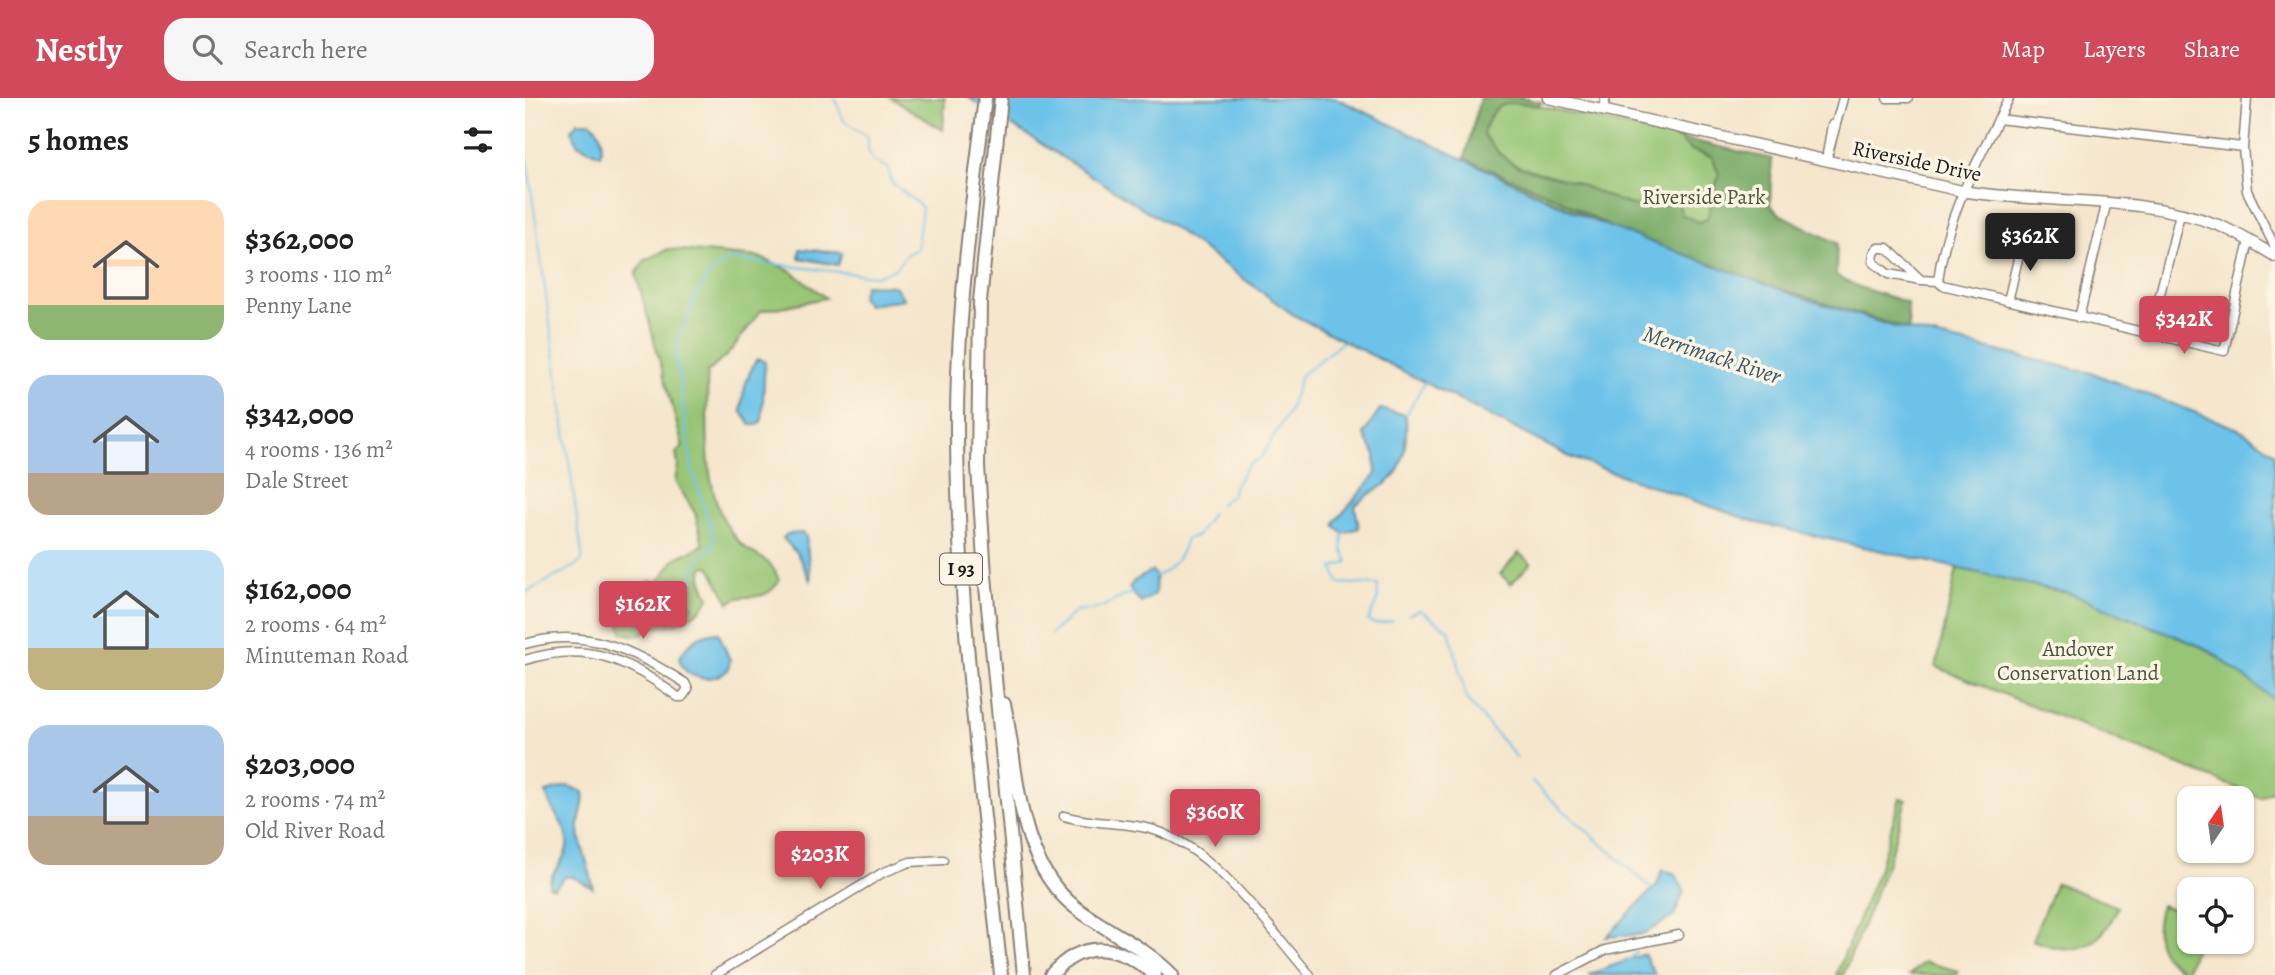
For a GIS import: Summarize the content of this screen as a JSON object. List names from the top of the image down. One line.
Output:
{"streets":{"highway":["I 93"],"main road":["Riverside Drive"]},"water":["Merrimack River"],"parks":["Riverside Park","Andover Conservation Land"],"north":"top","page":{"header":"Nestly","search":"Search here","nav":["Map","Layers","Share"],"heading":"5 homes","list":[{"name":"$362,000","note":"3 rooms · 110 m² · Penny Lane"},{"name":"$342,000","note":"4 rooms · 136 m² · Dale Street"},{"name":"$162,000","note":"2 rooms · 64 m² · Minuteman Road"},{"name":"$203,000","note":"2 rooms · 74 m² · Old River Road"}],"price":["$362K","$342K","$162K","$360K","$203K"]}}
